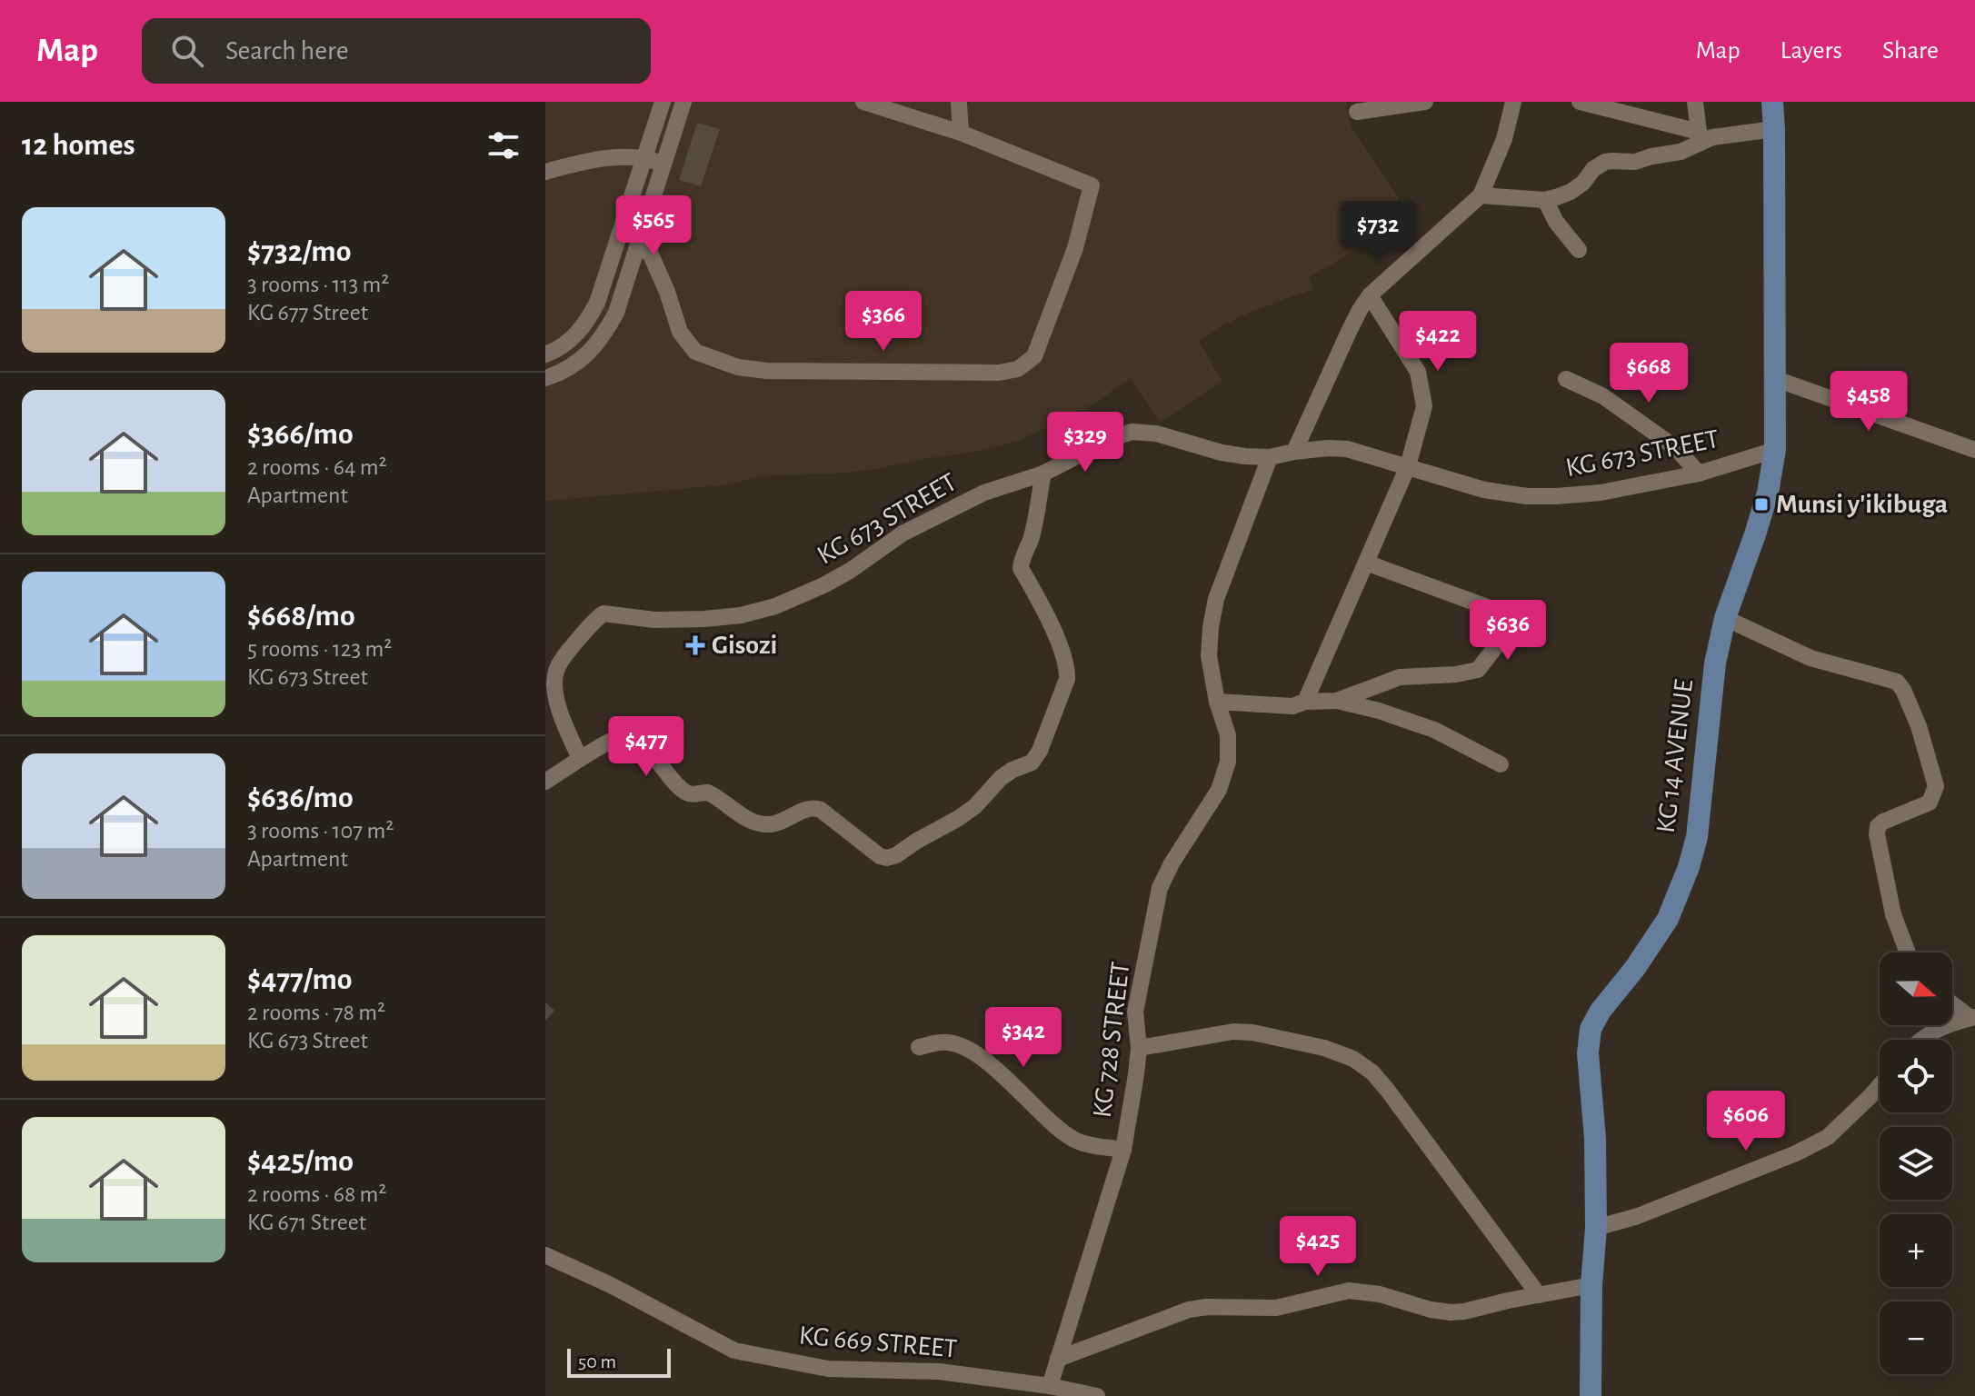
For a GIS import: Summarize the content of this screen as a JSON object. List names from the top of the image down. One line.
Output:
{"streets":{"main road":["KG 14 AVENUE"],"street":["KG 673 STREET","KG 728 STREET","KG 669 STREET"]},"crossings":[["KG 673 STREET","KG 14 AVENUE"],["KG 673 STREET","KG 728 STREET"],["KG 728 STREET","KG 669 STREET"]],"places":{"transit":["Munsi y'ikibuga"],"health":["Gisozi"]},"scale_bar":"50 m","north":"right","page":{"header":"Map","search":"Search here","nav":["Map","Layers","Share"],"heading":"12 homes","list":[{"name":"$732/mo","note":"3 rooms · 113 m² · KG 677 Street"},{"name":"$366/mo","note":"2 rooms · 64 m² · Apartment"},{"name":"$668/mo","note":"5 rooms · 123 m² · KG 673 Street"},{"name":"$636/mo","note":"3 rooms · 107 m² · Apartment"},{"name":"$477/mo","note":"2 rooms · 78 m² · KG 673 Street"},{"name":"$425/mo","note":"2 rooms · 68 m² · KG 671 Street"}],"price":["$565","$732","$366","$422","$668","$458","$329","$636","$477","$342","$606","$425"],"map_buttons":["+","−"],"scale":"50 m"}}
